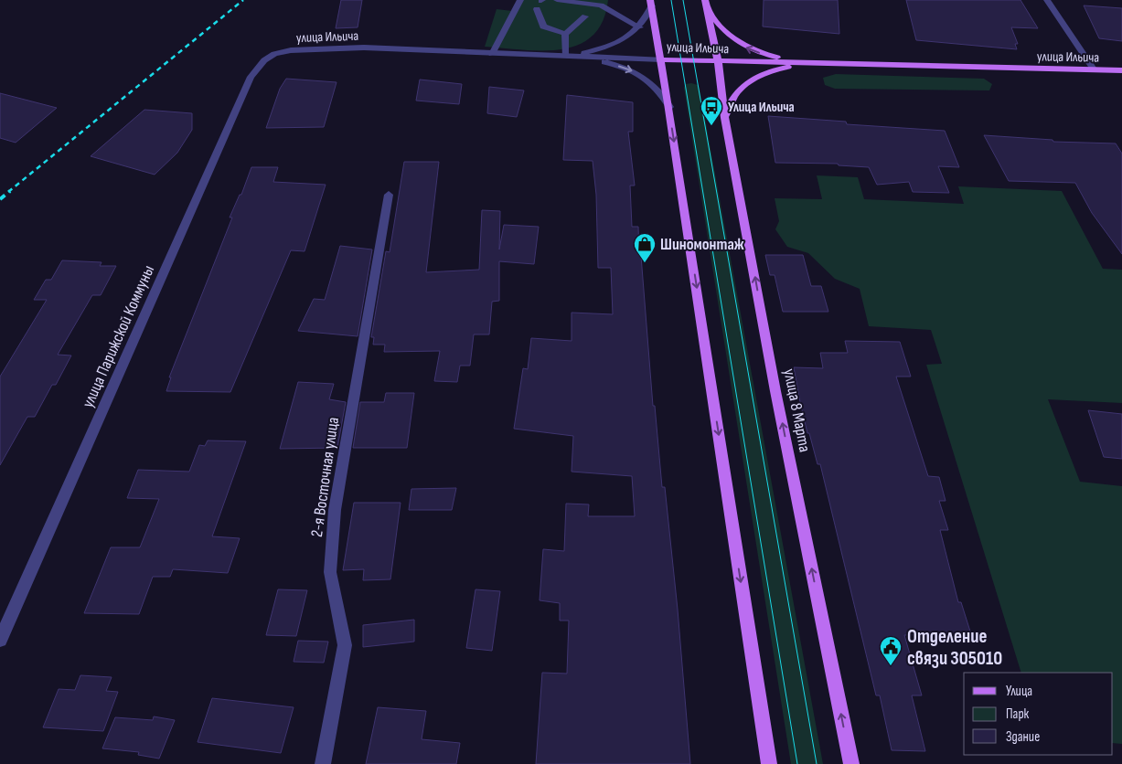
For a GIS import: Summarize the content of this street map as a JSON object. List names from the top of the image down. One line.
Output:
{"streets":{"main road":["улица Ильича","улица 8 Марта"],"street":["улица Парижской Коммуны","2-я Восточная улица"]},"crossings":[["улица Ильича","улица Парижской Коммуны"],["улица Ильича","улица 8 Марта"]],"places":{"bus stop":["Улица Ильича"],"shop":["Шиномонтаж"],"public building":["Отделение связи 305010"]},"legend":["Улица","Парк","Здание"]}
